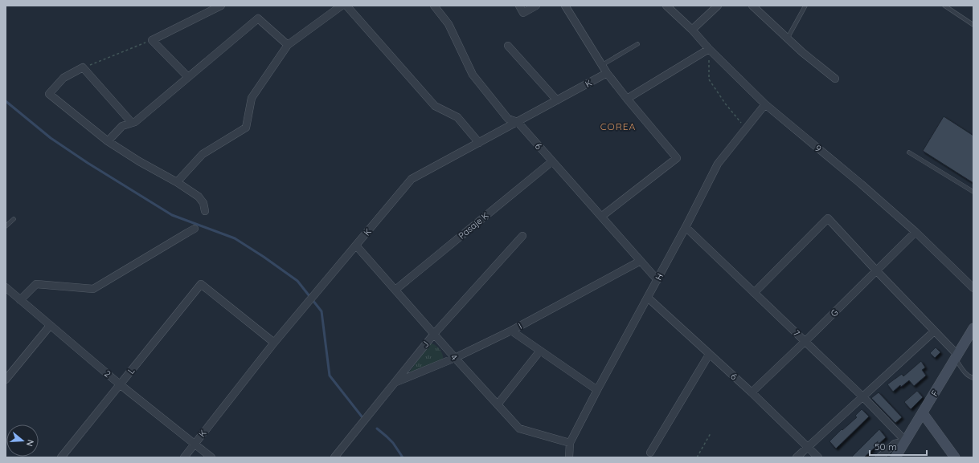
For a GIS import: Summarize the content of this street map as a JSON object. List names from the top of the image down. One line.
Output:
{"streets":{"street":["K","6","9","Pasaje K","H","G","I","7","J","4","L","2","F"]},"crossings":[["K","6"],["K","4"],["K","L"],["K","2"],["6","Pasaje K"],["6","H"],["6","G"],["6","I"],["9","H"],["9","G"],["Pasaje K","4"],["H","7"],["H","4"],["G","7"],["I","J"],["I","4"],["7","F"],["J","4"],["L","2"]],"districts":["COREA"],"scale_bar":"50 m","north":"right"}
